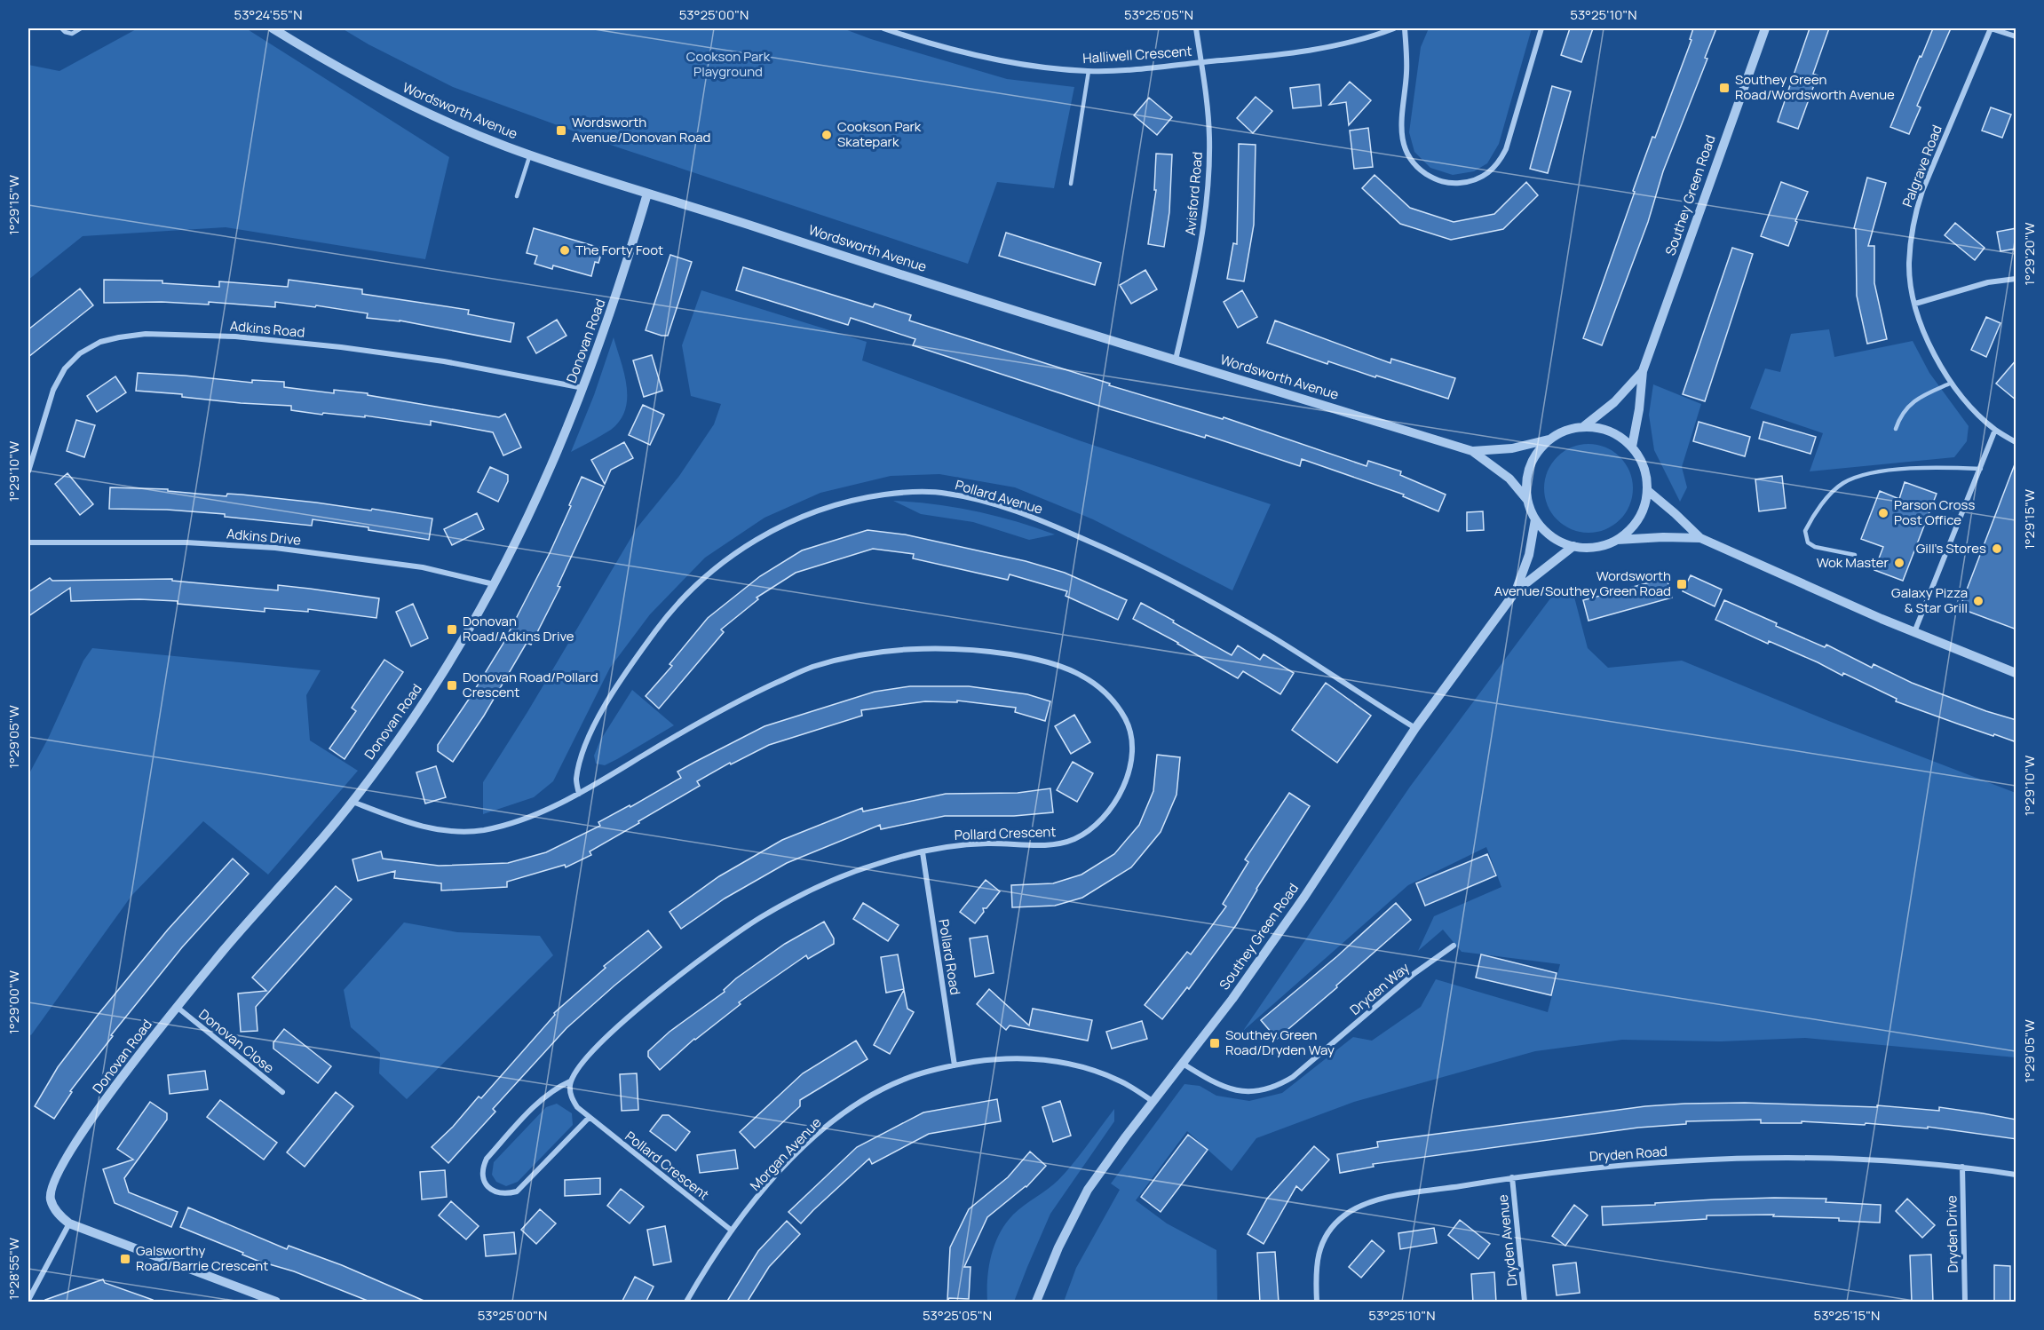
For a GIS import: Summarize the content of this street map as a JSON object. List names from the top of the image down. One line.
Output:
{"streets":{"street":["Halliwell Crescent","Wordsworth Avenue","Palgrave Road","Avisford Road","Southey Green Road","Adkins Road","Donovan Road","Pollard Avenue","Adkins Drive","Pollard Crescent","Pollard Road","Dryden Way","Donovan Close","Morgan Avenue","Dryden Road","Dryden Drive","Dryden Avenue"]},"crossings":[["Halliwell Crescent","Avisford Road"],["Wordsworth Avenue","Avisford Road"],["Wordsworth Avenue","Southey Green Road"],["Wordsworth Avenue","Donovan Road"],["Southey Green Road","Pollard Avenue"],["Southey Green Road","Dryden Way"],["Southey Green Road","Morgan Avenue"],["Adkins Road","Donovan Road"],["Donovan Road","Adkins Drive"],["Donovan Road","Pollard Crescent"],["Donovan Road","Donovan Close"],["Pollard Avenue","Pollard Crescent"],["Pollard Crescent","Pollard Road"],["Pollard Crescent","Morgan Avenue"],["Pollard Road","Morgan Avenue"],["Dryden Road","Dryden Drive"],["Dryden Road","Dryden Avenue"]],"parks":["Cookson Park Playground"],"places":{"transit":["Southey Green Road/Wordsworth Avenue","Wordsworth Avenue/Donovan Road","Wordsworth Avenue/Southey Green Road","Donovan Road/Adkins Drive","Donovan Road/Pollard Crescent","Southey Green Road/Dryden Way","Galsworthy Road/Barrie Crescent"],"other":["Cookson Park Skatepark","The Forty Foot","Parson Cross Post Office","Gill's Stores","Wok Master","Galaxy Pizza & Star Grill"]},"coordinates":["53°24'55\"N","53°25'00\"N","53°25'05\"N","53°25'10\"N","1°29'15\"W","1°29'20\"W","1°29'10\"W","1°29'05\"W","1°29'00\"W","1°28'55\"W","53°25'15\"N"]}
